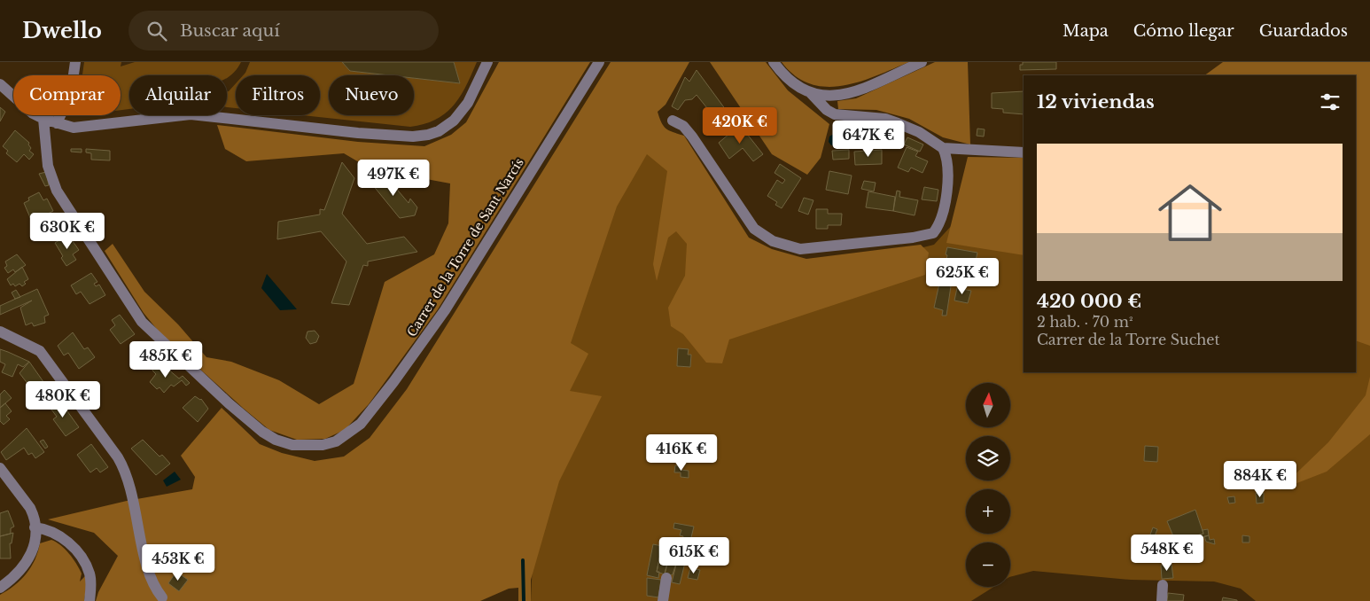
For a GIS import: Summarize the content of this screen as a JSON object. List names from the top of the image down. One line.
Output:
{"streets":{"street":["Carrer de la Torre de Sant Narcís"]},"north":"top","page":{"header":"Dwello","search":"Buscar aquí","nav":["Mapa","Cómo llegar","Guardados"],"chip":["Comprar","Alquilar","Filtros","Nuevo"],"heading":"12 viviendas","price":["420K €","647K €","497K €","630K €","625K €","485K €","480K €","416K €","884K €","548K €","615K €","453K €"],"list":[{"name":"420 000 €","note":"2 hab. · 70 m² · Carrer de la Torre Suchet"}],"map_buttons":["+","−"]}}
